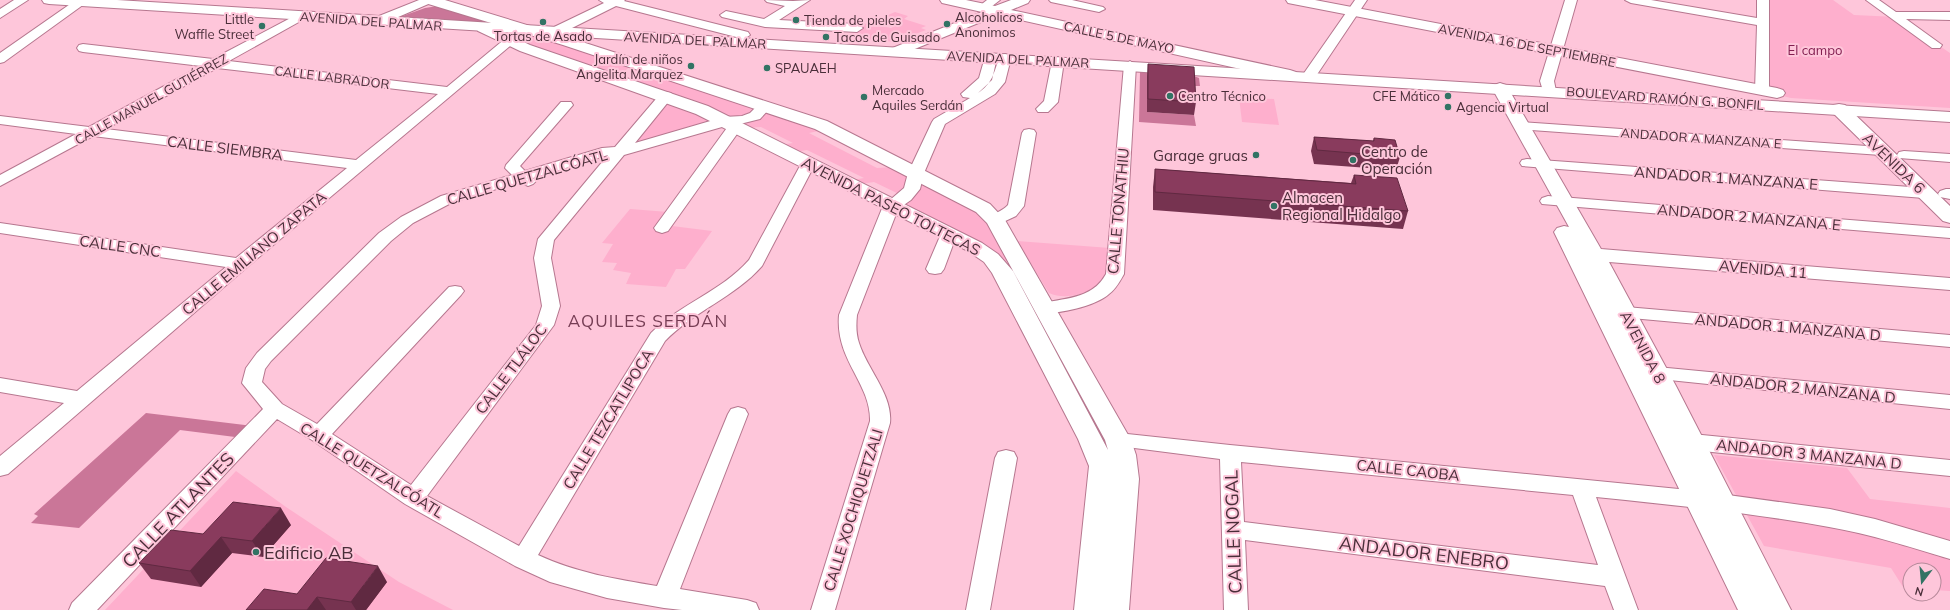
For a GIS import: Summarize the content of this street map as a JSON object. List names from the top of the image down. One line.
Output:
{"streets":{"street":["AVENIDA DEL PALMAR","CALLE 5 DE MAYO","AVENIDA 16 DE SEPTIEMBRE","CALLE LABRADOR","BOULEVARD RAMÓN G. BONFIL","CALLE MANUEL GUTIÉRREZ","ANDADOR A MANZANA E","CALLE SIEMBRA","AVENIDA 6","CALLE QUETZALCÓATL","ANDADOR 1 MANZANA E","AVENIDA PASEO TOLTECAS","CALLE TONATHIU","ANDADOR 2 MANZANA E","CALLE CNC","CALLE EMILIANO ZAPATA","AVENIDA 11","ANDADOR 1 MANZANA D","AVENIDA 8","CALLE TLÁLOC","ANDADOR 2 MANZANA D","CALLE TEZCATLIPOCA","ANDADOR 3 MANZANA D","CALLE CAOBA","CALLE ATLANTES","CALLE XOCHIQUETZALI","CALLE NOGAL","ANDADOR ENEBRO"]},"crossings":[["AVENIDA DEL PALMAR","CALLE 5 DE MAYO"],["AVENIDA DEL PALMAR","BOULEVARD RAMÓN G. BONFIL"],["AVENIDA DEL PALMAR","CALLE MANUEL GUTIÉRREZ"],["AVENIDA DEL PALMAR","AVENIDA PASEO TOLTECAS"],["AVENIDA DEL PALMAR","CALLE TONATHIU"],["AVENIDA 16 DE SEPTIEMBRE","BOULEVARD RAMÓN G. BONFIL"],["CALLE LABRADOR","CALLE MANUEL GUTIÉRREZ"],["CALLE LABRADOR","CALLE EMILIANO ZAPATA"],["BOULEVARD RAMÓN G. BONFIL","AVENIDA 6"],["BOULEVARD RAMÓN G. BONFIL","AVENIDA 8"],["CALLE MANUEL GUTIÉRREZ","CALLE SIEMBRA"],["ANDADOR A MANZANA E","AVENIDA 6"],["ANDADOR A MANZANA E","AVENIDA 8"],["CALLE SIEMBRA","CALLE EMILIANO ZAPATA"],["AVENIDA 6","ANDADOR 1 MANZANA E"],["CALLE QUETZALCÓATL","AVENIDA PASEO TOLTECAS"],["CALLE QUETZALCÓATL","CALLE TLÁLOC"],["CALLE QUETZALCÓATL","CALLE TEZCATLIPOCA"],["CALLE QUETZALCÓATL","CALLE ATLANTES"],["ANDADOR 1 MANZANA E","AVENIDA 8"],["AVENIDA PASEO TOLTECAS","CALLE TONATHIU"],["AVENIDA PASEO TOLTECAS","CALLE EMILIANO ZAPATA"],["AVENIDA PASEO TOLTECAS","CALLE TLÁLOC"],["AVENIDA PASEO TOLTECAS","CALLE TEZCATLIPOCA"],["AVENIDA PASEO TOLTECAS","CALLE CAOBA"],["AVENIDA PASEO TOLTECAS","CALLE XOCHIQUETZALI"],["ANDADOR 2 MANZANA E","AVENIDA 8"],["CALLE CNC","CALLE EMILIANO ZAPATA"],["AVENIDA 11","AVENIDA 8"],["ANDADOR 1 MANZANA D","AVENIDA 8"],["AVENIDA 8","ANDADOR 2 MANZANA D"],["AVENIDA 8","ANDADOR 3 MANZANA D"],["AVENIDA 8","CALLE CAOBA"],["CALLE CAOBA","CALLE NOGAL"],["CALLE NOGAL","ANDADOR ENEBRO"]],"districts":["AQUILES SERDÁN"],"parks":["El campo"],"places":["Tienda de pieles","Tortas de Asado","Alcoholicos Anonimos","Little Waffle Street","Tacos de Guisado","Jardín de niños Angelita Marquez","SPAUAEH","Centro Técnico","CFE Mático","Mercado Aquiles Serdán","Agencia Virtual","Garage gruas","Centro de Operación","Almacen Regional Hidalgo","Edificio AB"],"north":"bottom"}
